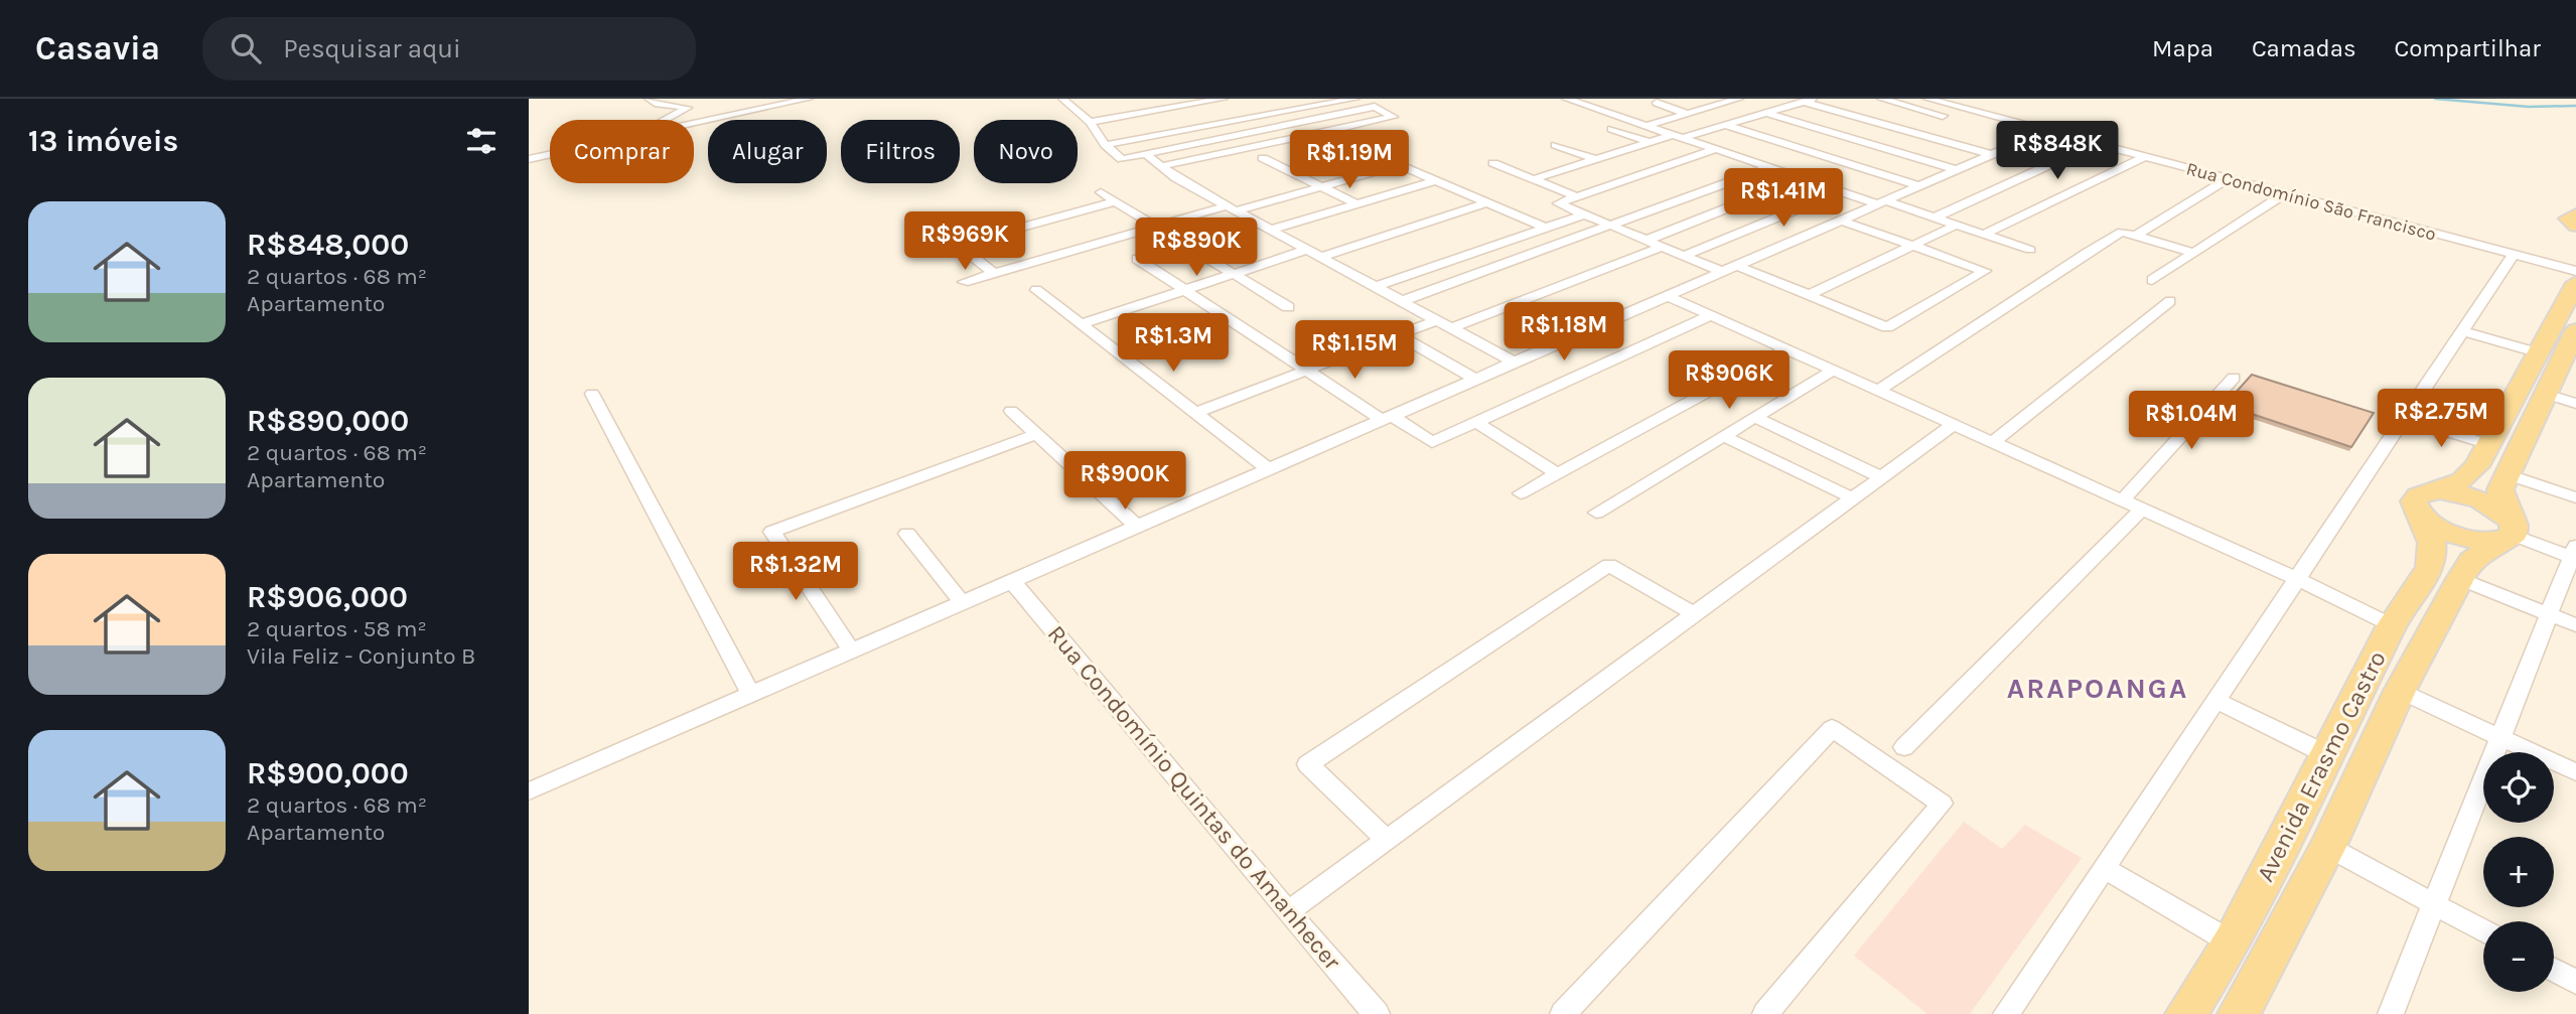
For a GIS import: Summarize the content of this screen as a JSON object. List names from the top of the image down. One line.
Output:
{"streets":{"main road":["Avenida Erasmo Castro"],"street":["Rua Condomínio São Francisco","Rua Condomínio Quintas do Amanhecer"]},"districts":["ARAPOANGA"],"page":{"header":"Casavia","search":"Pesquisar aqui","nav":["Mapa","Camadas","Compartilhar"],"heading":"13 imóveis","chip":["Comprar","Alugar","Filtros","Novo"],"price":["R$848K","R$1.19M","R$1.41M","R$969K","R$890K","R$1.18M","R$1.3M","R$1.15M","R$906K","R$2.75M","R$1.04M","R$900K","R$1.32M"],"list":[{"name":"R$848,000","note":"2 quartos · 68 m² · Apartamento"},{"name":"R$890,000","note":"2 quartos · 68 m² · Apartamento"},{"name":"R$906,000","note":"2 quartos · 58 m² · Vila Feliz - Conjunto B"},{"name":"R$900,000","note":"2 quartos · 68 m² · Apartamento"}],"map_buttons":["+","−"]}}
